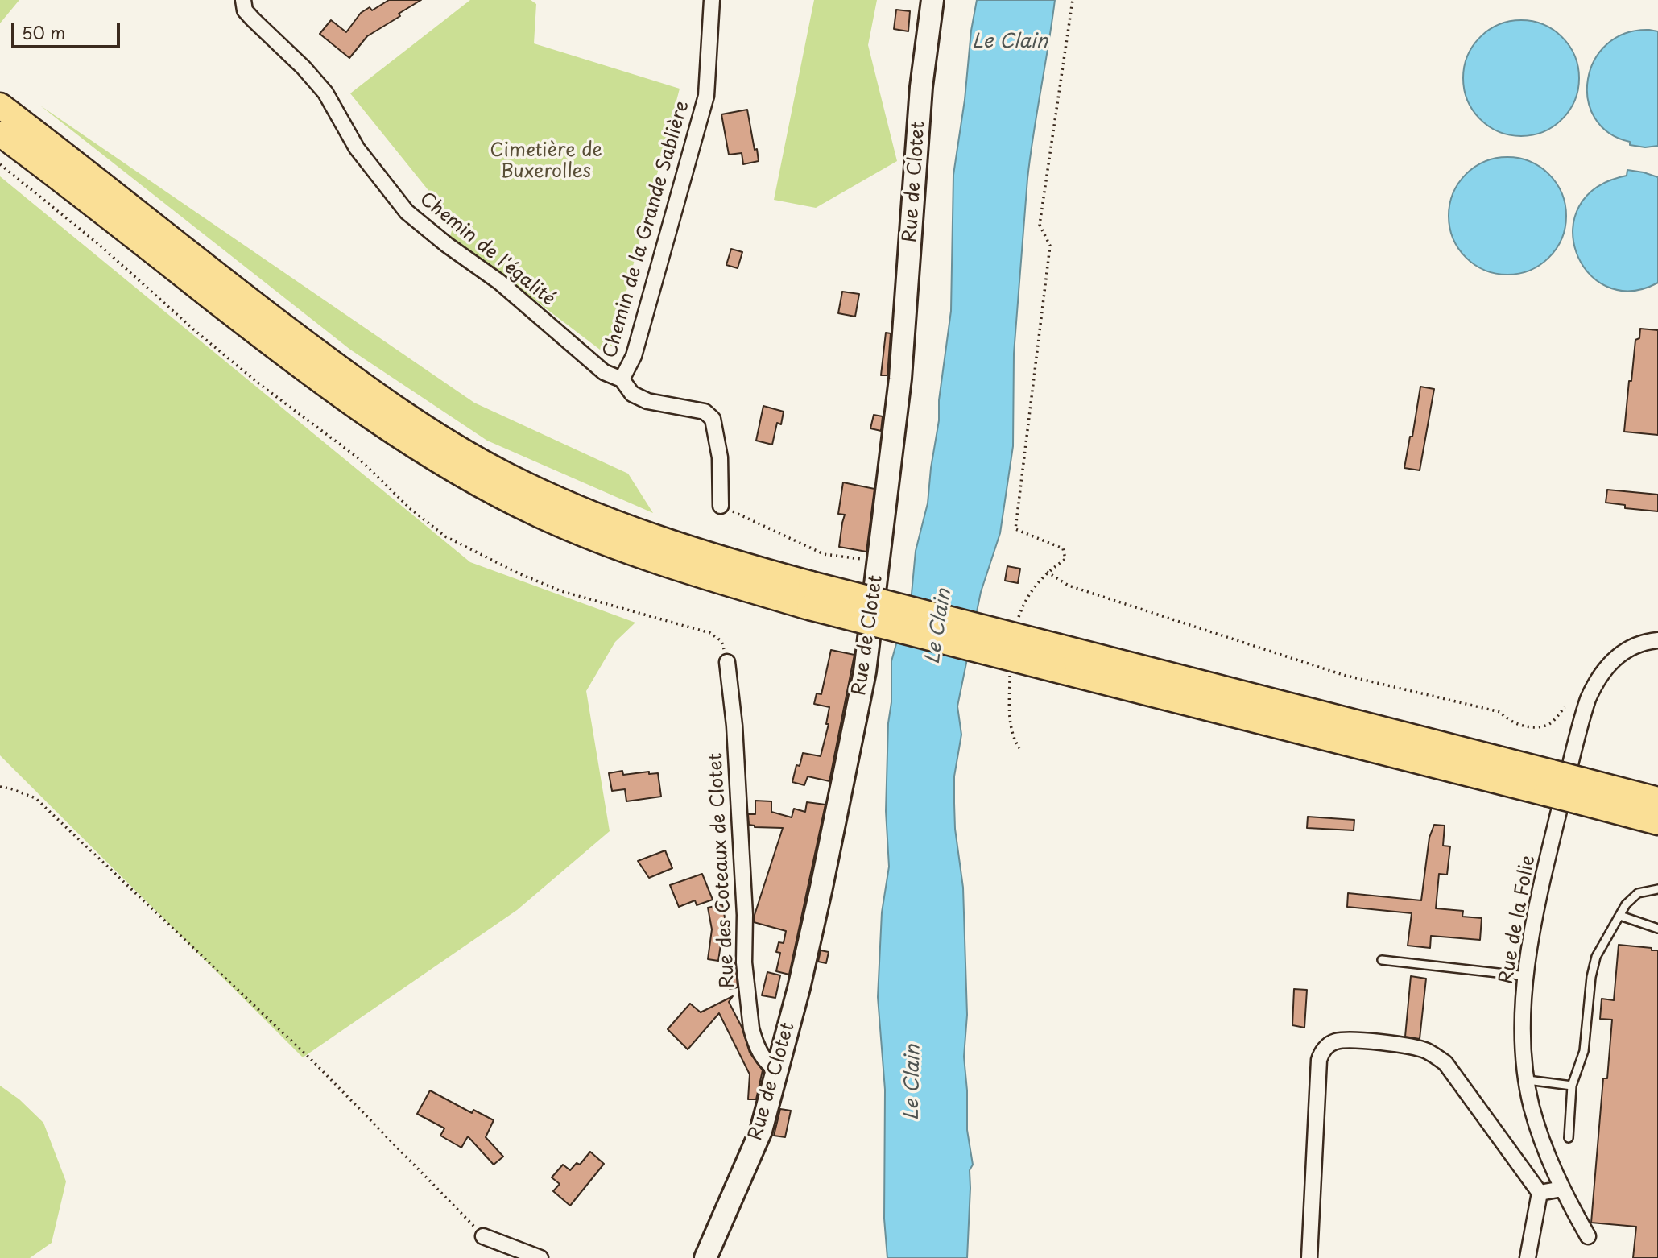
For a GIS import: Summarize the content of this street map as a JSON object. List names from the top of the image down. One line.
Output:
{"streets":{"main road":["Rue de Clotet"],"street":["Chemin de la Grande Sablière","Chemin de l'égalité","Rue des Coteaux de Clotet","Rue de la Folie"]},"crossings":[["Rue de Clotet","Rue des Coteaux de Clotet"],["Chemin de la Grande Sablière","Chemin de l'égalité"]],"water":["Le Clain"],"parks":["Cimetière de Buxerolles"],"scale_bar":"50 m"}
